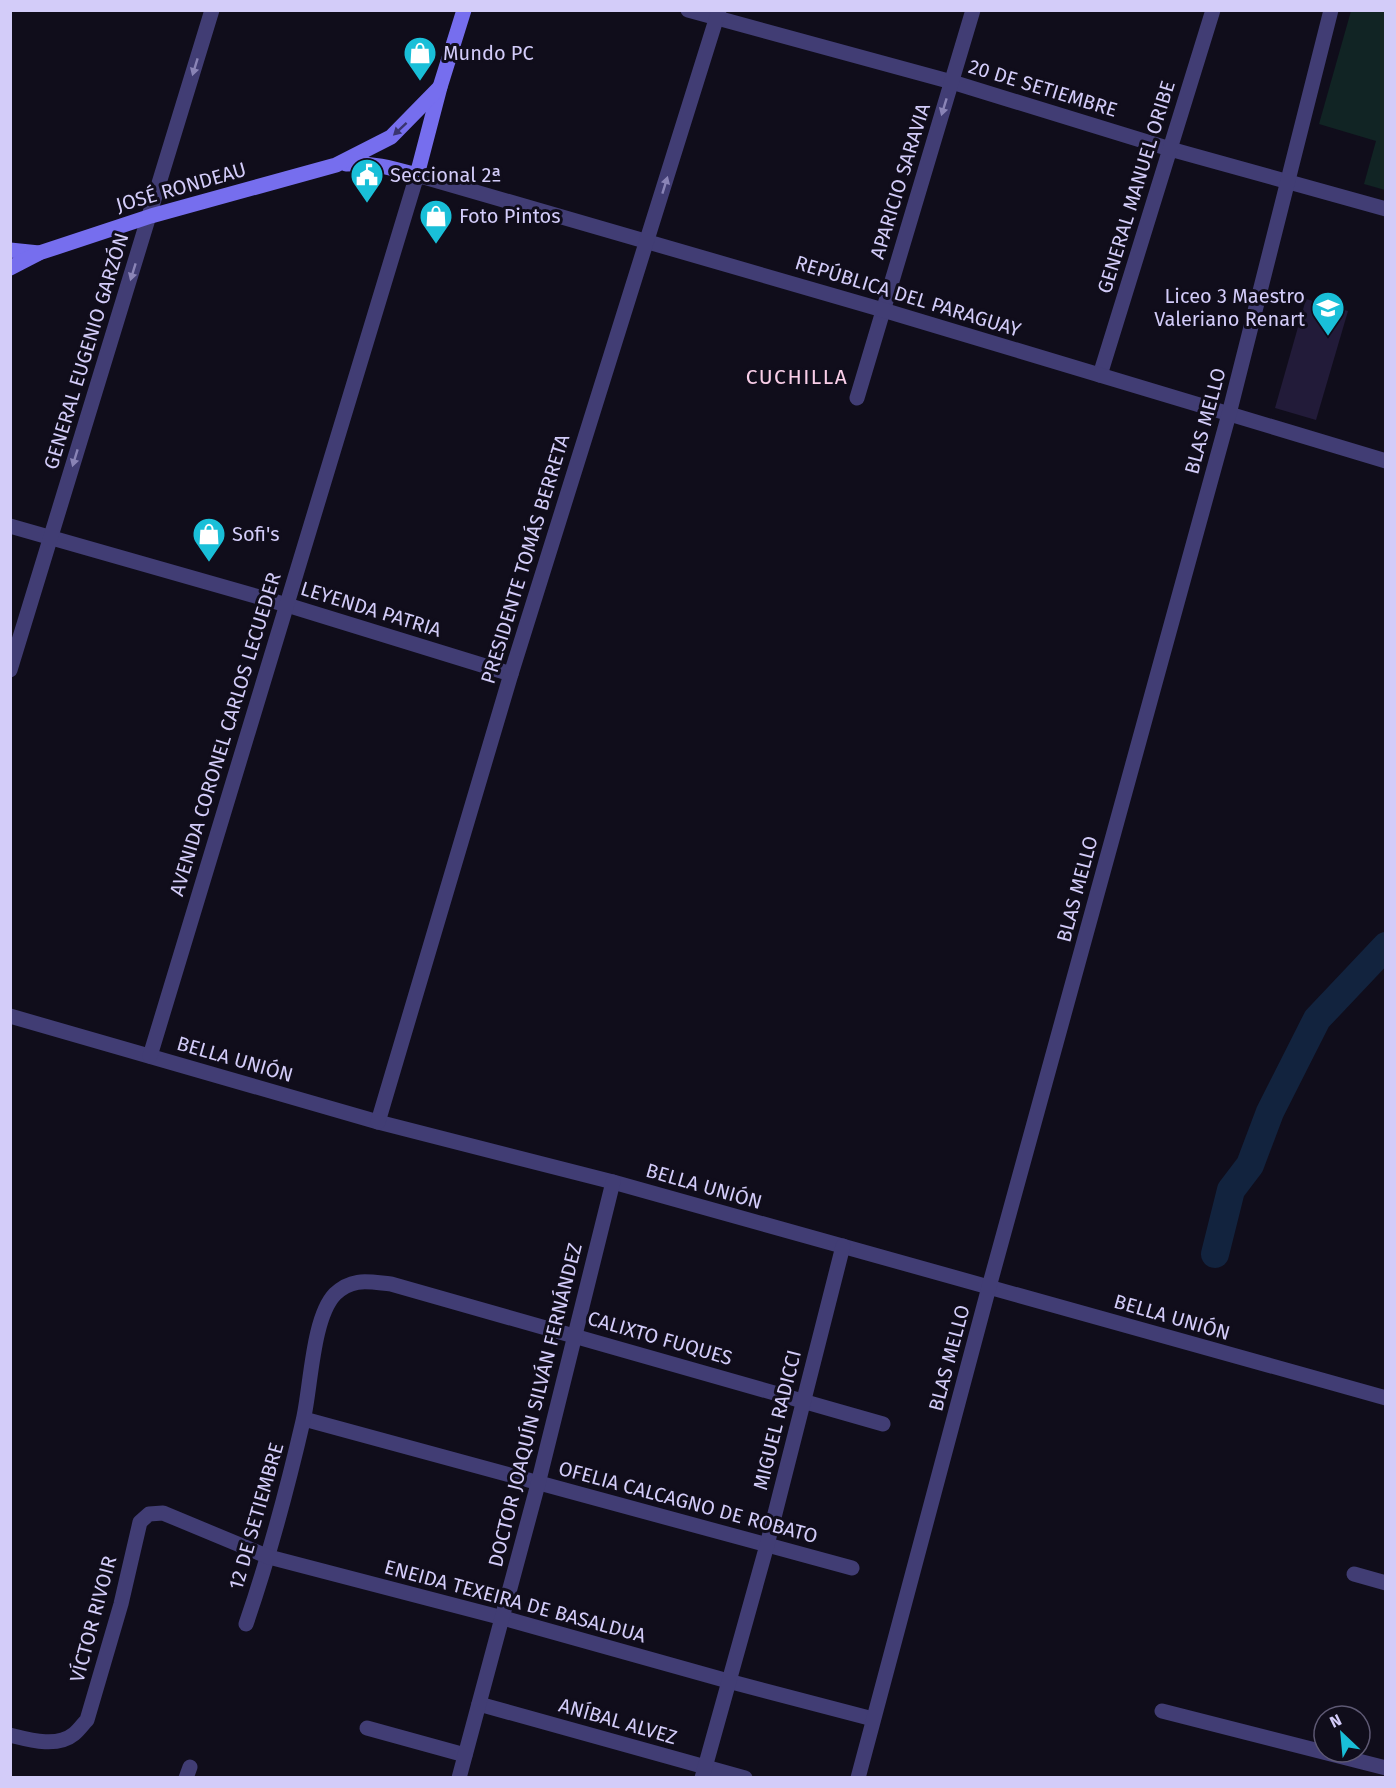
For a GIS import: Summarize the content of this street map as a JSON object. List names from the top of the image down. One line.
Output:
{"streets":{"main road":["JOSÉ RONDEAU","AVENIDA CORONEL CARLOS LECUEDER"],"street":["20 DE SETIEMBRE","APARICIO SARAVIA","GENERAL MANUEL ORIBE","REPÚBLICA DEL PARAGUAY","GENERAL EUGENIO GARZÓN","BLAS MELLO","PRESIDENTE TOMÁS BERRETA","LEYENDA PATRIA","BELLA UNIÓN","CALIXTO FUQUES","DOCTOR JOAQUÍN SILVÁN FERNÁNDEZ","MIGUEL RADICCI","OFELIA CALCAGNO DE ROBATO","12 DE SETIEMBRE","ENEIDA TEXEIRA DE BASALDUA","VÍCTOR RIVOIR","ANÍBAL ALVEZ"]},"crossings":[["20 DE SETIEMBRE","APARICIO SARAVIA"],["20 DE SETIEMBRE","GENERAL MANUEL ORIBE"],["20 DE SETIEMBRE","BLAS MELLO"],["20 DE SETIEMBRE","PRESIDENTE TOMÁS BERRETA"],["APARICIO SARAVIA","REPÚBLICA DEL PARAGUAY"],["JOSÉ RONDEAU","REPÚBLICA DEL PARAGUAY"],["JOSÉ RONDEAU","GENERAL EUGENIO GARZÓN"],["JOSÉ RONDEAU","AVENIDA CORONEL CARLOS LECUEDER"],["GENERAL MANUEL ORIBE","REPÚBLICA DEL PARAGUAY"],["REPÚBLICA DEL PARAGUAY","BLAS MELLO"],["REPÚBLICA DEL PARAGUAY","PRESIDENTE TOMÁS BERRETA"],["REPÚBLICA DEL PARAGUAY","AVENIDA CORONEL CARLOS LECUEDER"],["GENERAL EUGENIO GARZÓN","LEYENDA PATRIA"],["BLAS MELLO","BELLA UNIÓN"],["BLAS MELLO","ENEIDA TEXEIRA DE BASALDUA"],["PRESIDENTE TOMÁS BERRETA","LEYENDA PATRIA"],["PRESIDENTE TOMÁS BERRETA","BELLA UNIÓN"],["LEYENDA PATRIA","AVENIDA CORONEL CARLOS LECUEDER"],["AVENIDA CORONEL CARLOS LECUEDER","BELLA UNIÓN"],["BELLA UNIÓN","DOCTOR JOAQUÍN SILVÁN FERNÁNDEZ"],["BELLA UNIÓN","MIGUEL RADICCI"],["CALIXTO FUQUES","DOCTOR JOAQUÍN SILVÁN FERNÁNDEZ"],["CALIXTO FUQUES","MIGUEL RADICCI"],["CALIXTO FUQUES","OFELIA CALCAGNO DE ROBATO"],["CALIXTO FUQUES","12 DE SETIEMBRE"],["DOCTOR JOAQUÍN SILVÁN FERNÁNDEZ","OFELIA CALCAGNO DE ROBATO"],["DOCTOR JOAQUÍN SILVÁN FERNÁNDEZ","ENEIDA TEXEIRA DE BASALDUA"],["DOCTOR JOAQUÍN SILVÁN FERNÁNDEZ","ANÍBAL ALVEZ"],["MIGUEL RADICCI","OFELIA CALCAGNO DE ROBATO"],["MIGUEL RADICCI","ENEIDA TEXEIRA DE BASALDUA"],["MIGUEL RADICCI","ANÍBAL ALVEZ"],["OFELIA CALCAGNO DE ROBATO","12 DE SETIEMBRE"],["12 DE SETIEMBRE","ENEIDA TEXEIRA DE BASALDUA"],["ENEIDA TEXEIRA DE BASALDUA","VÍCTOR RIVOIR"]],"one_way":["APARICIO SARAVIA","GENERAL EUGENIO GARZÓN"],"districts":["CUCHILLA"],"places":{"shop":["Mundo PC","Foto Pintos","Sofi's"],"public building":["Seccional 2ª"],"school or university":["Liceo 3 Maestro Valeriano Renart"]},"north":"top left"}
